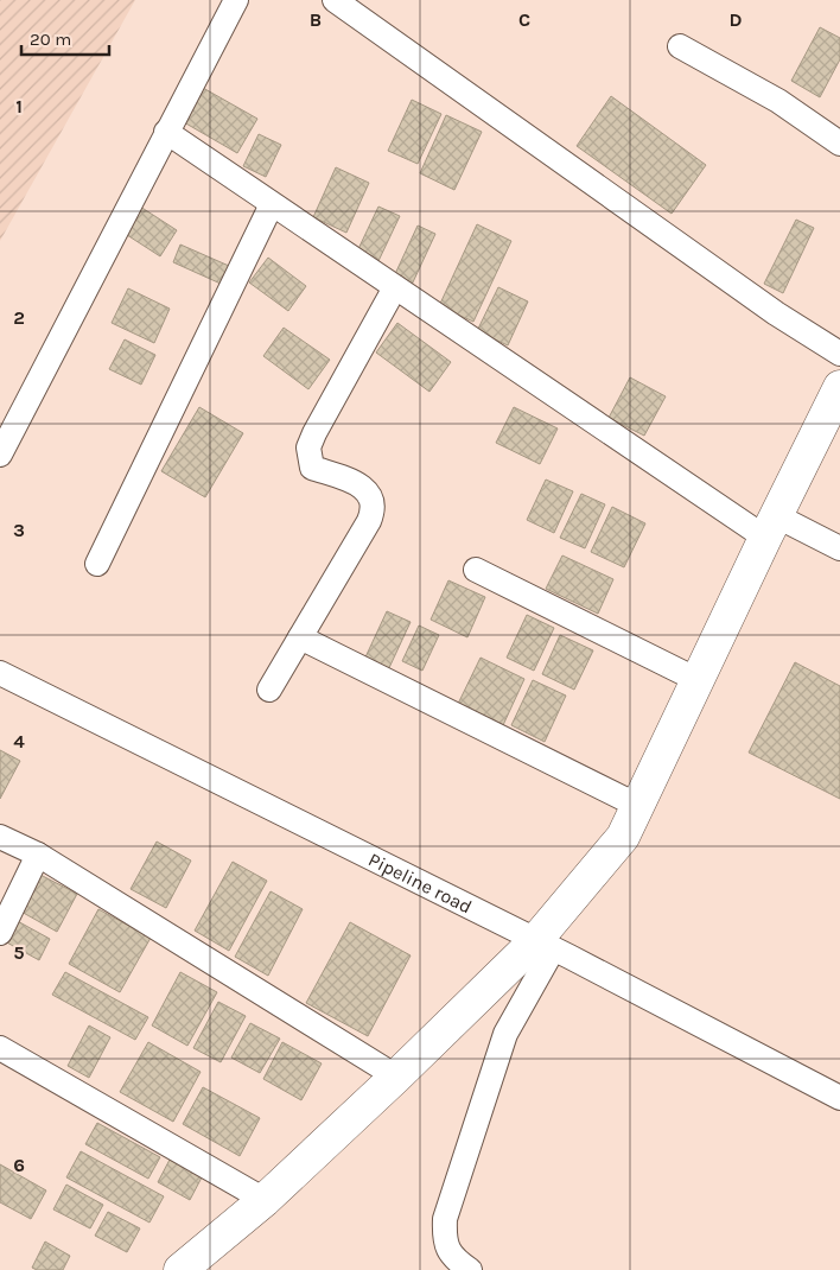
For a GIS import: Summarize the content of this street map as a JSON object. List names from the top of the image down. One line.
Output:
{"streets":{"street":["Pipeline road"]},"scale_bar":"20 m","grid":{"columns":["B","C","D"],"rows":["1","2","3","4","5","6"]}}
